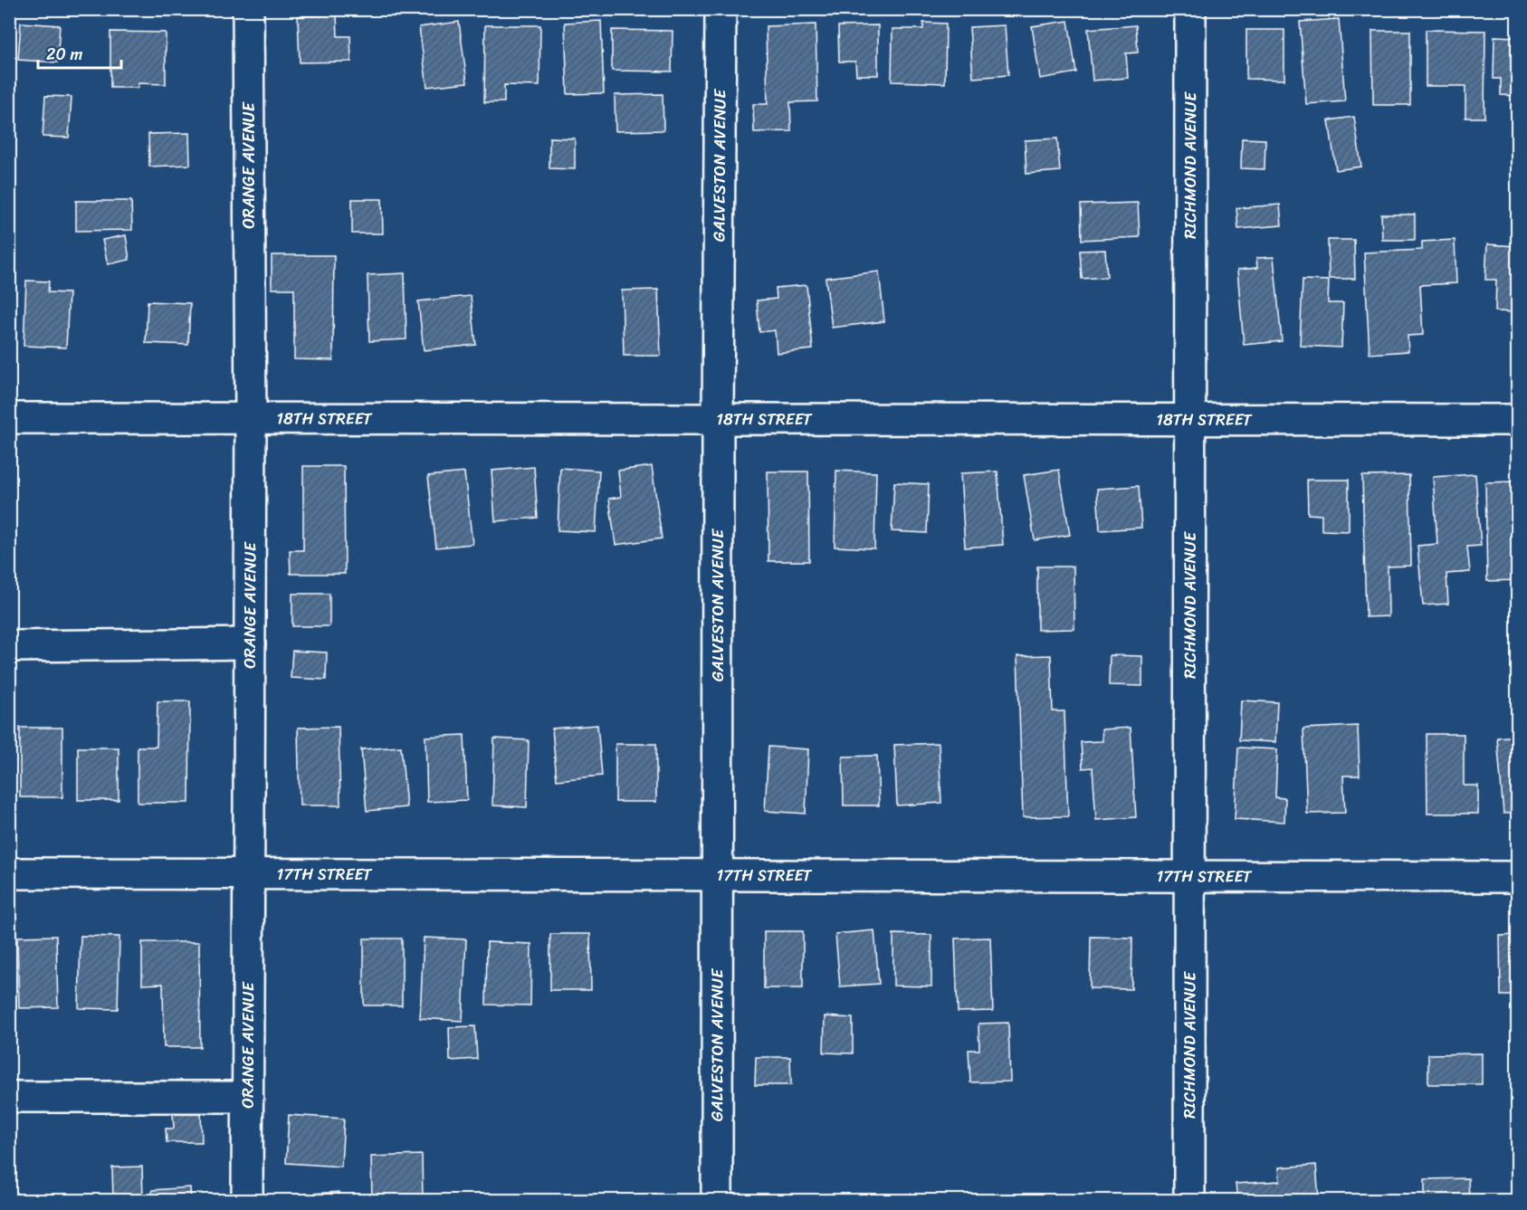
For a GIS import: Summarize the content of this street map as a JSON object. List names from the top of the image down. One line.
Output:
{"streets":{"street":["ORANGE AVENUE","GALVESTON AVENUE","RICHMOND AVENUE","18TH STREET","17TH STREET"]},"crossings":[["ORANGE AVENUE","18TH STREET"],["ORANGE AVENUE","17TH STREET"],["GALVESTON AVENUE","18TH STREET"],["GALVESTON AVENUE","17TH STREET"],["RICHMOND AVENUE","18TH STREET"],["RICHMOND AVENUE","17TH STREET"]],"scale_bar":"20 m"}
